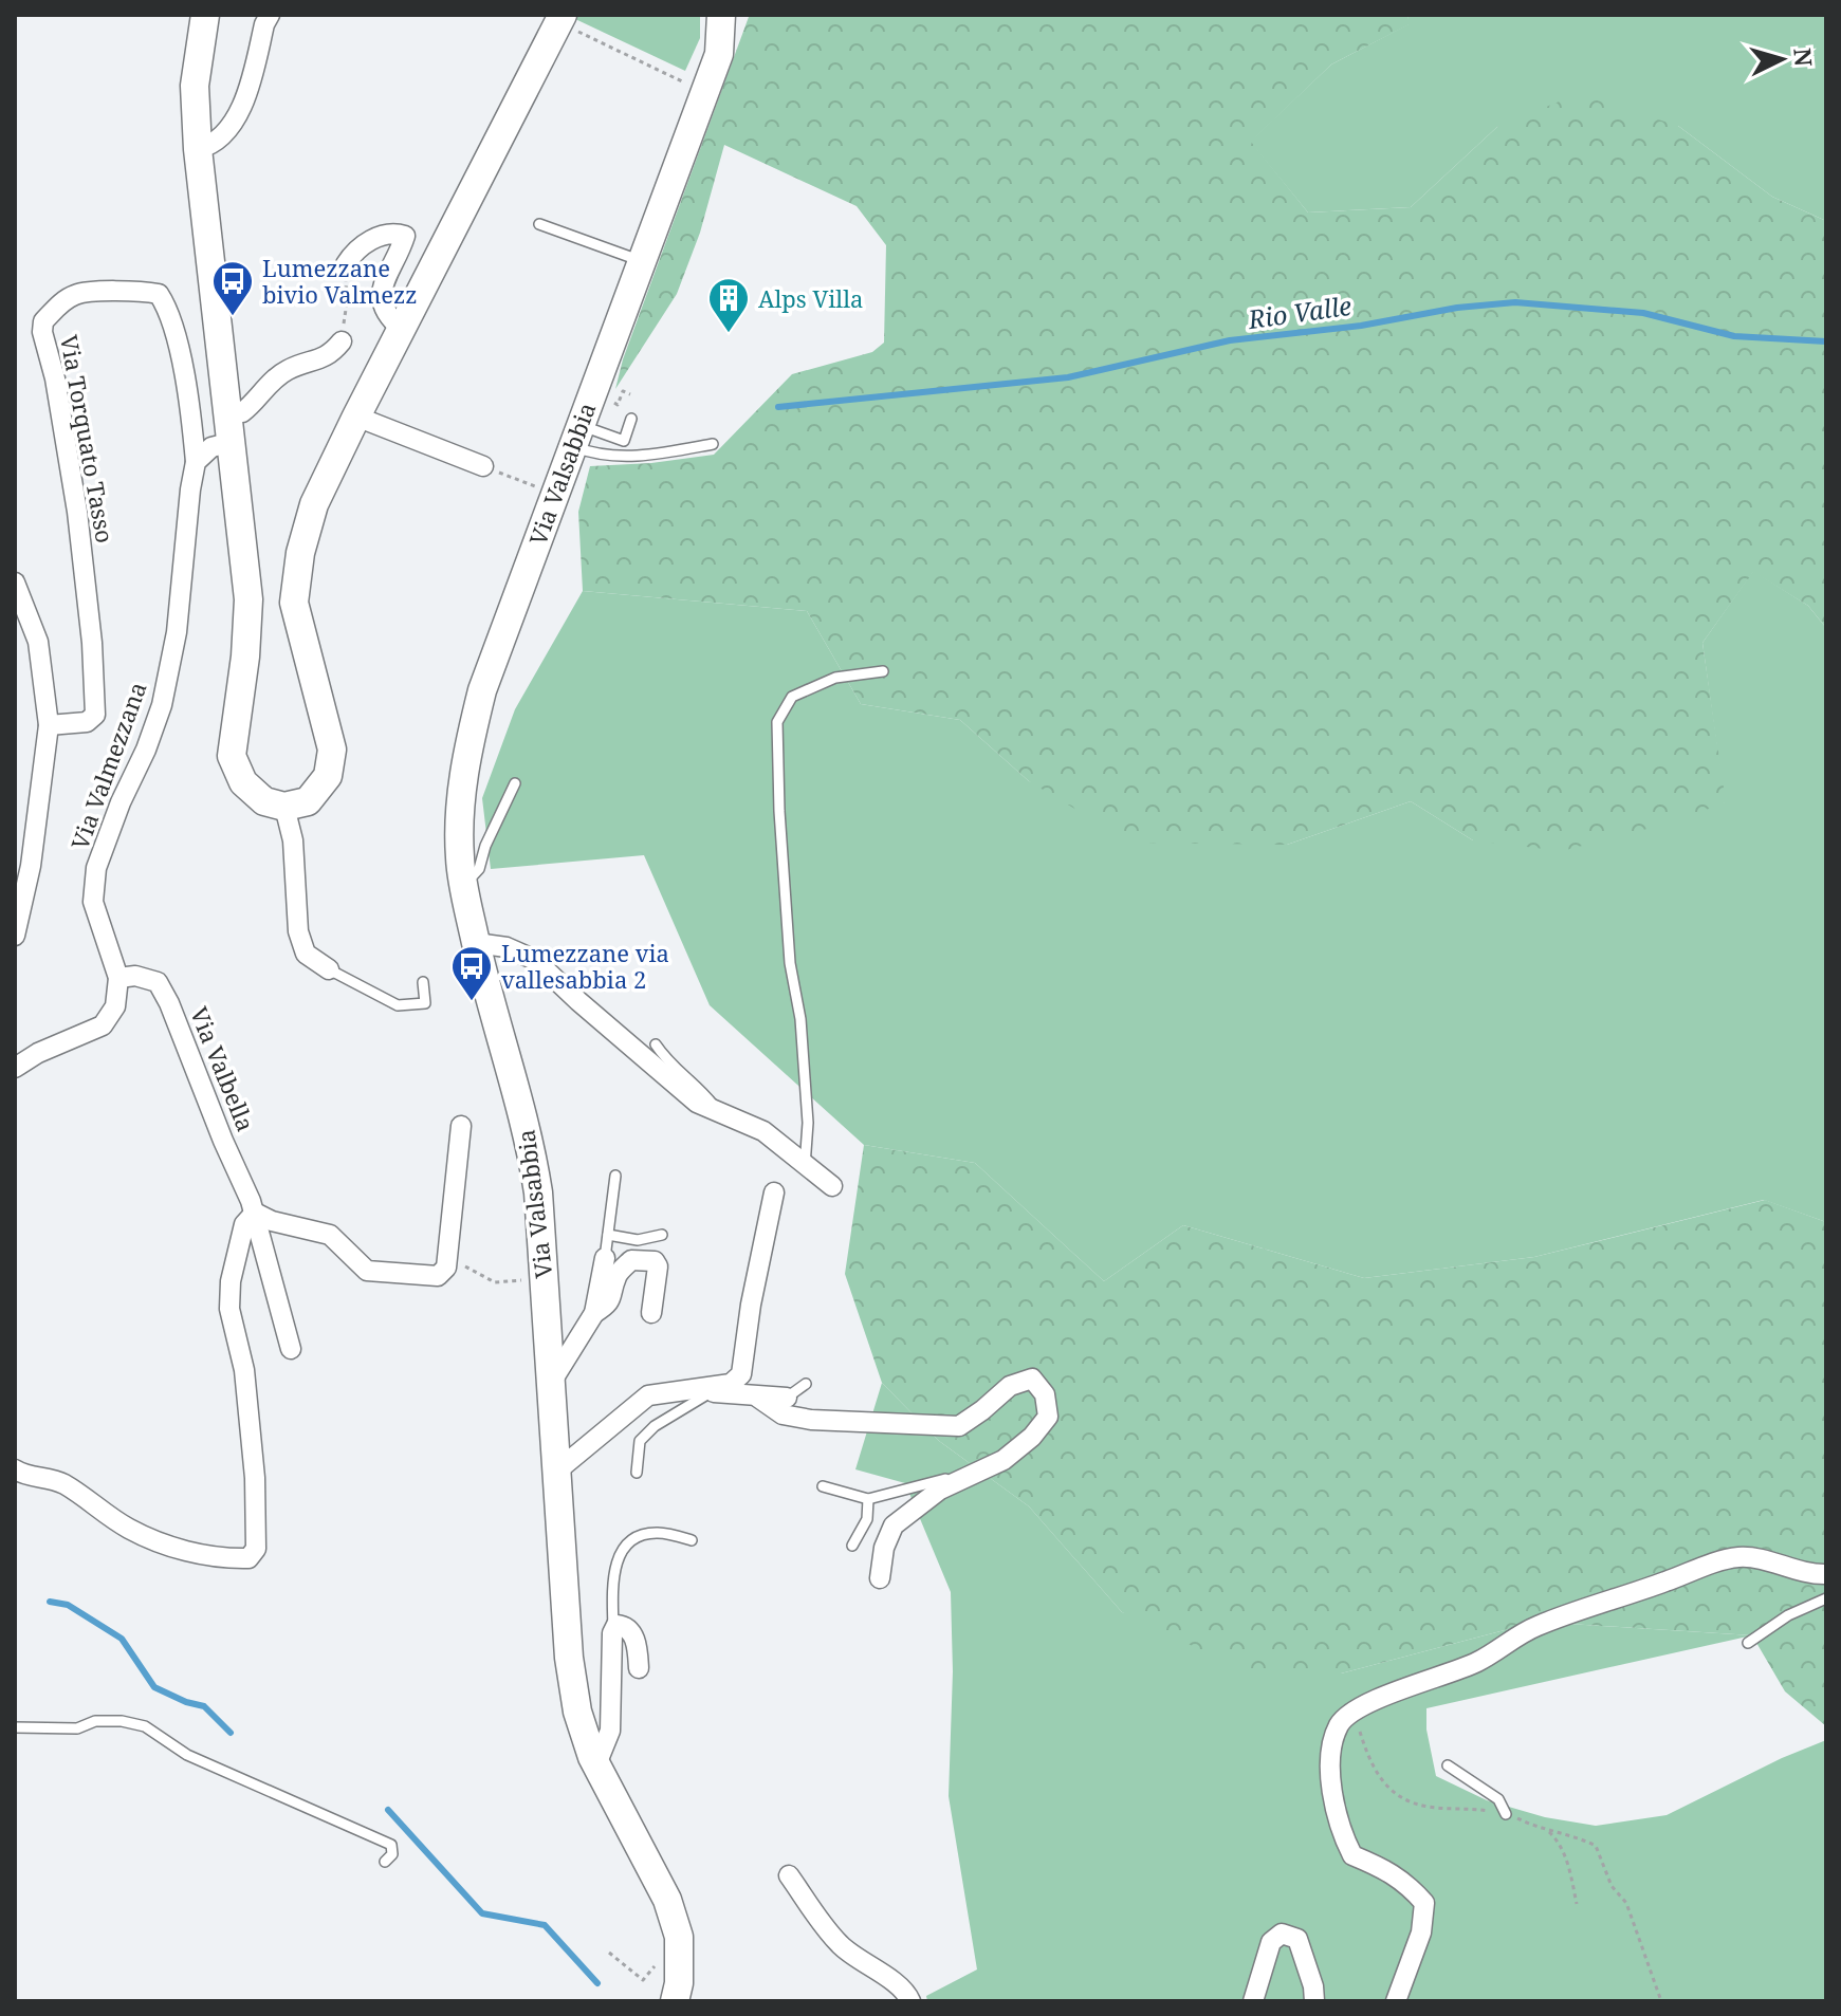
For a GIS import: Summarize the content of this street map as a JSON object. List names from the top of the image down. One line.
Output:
{"streets":{"main road":["Via Valsabbia"],"street":["Via Torquato Tasso","Via Valmezzana","Via Valbella"]},"crossings":[["Via Torquato Tasso","Via Valmezzana"],["Via Valmezzana","Via Valbella"]],"water":["Rio Valle"],"places":{"bus stop":["Lumezzane bivio Valmezz","Lumezzane via vallesabbia 2"],"building":["Alps Villa"]},"north":"right"}
